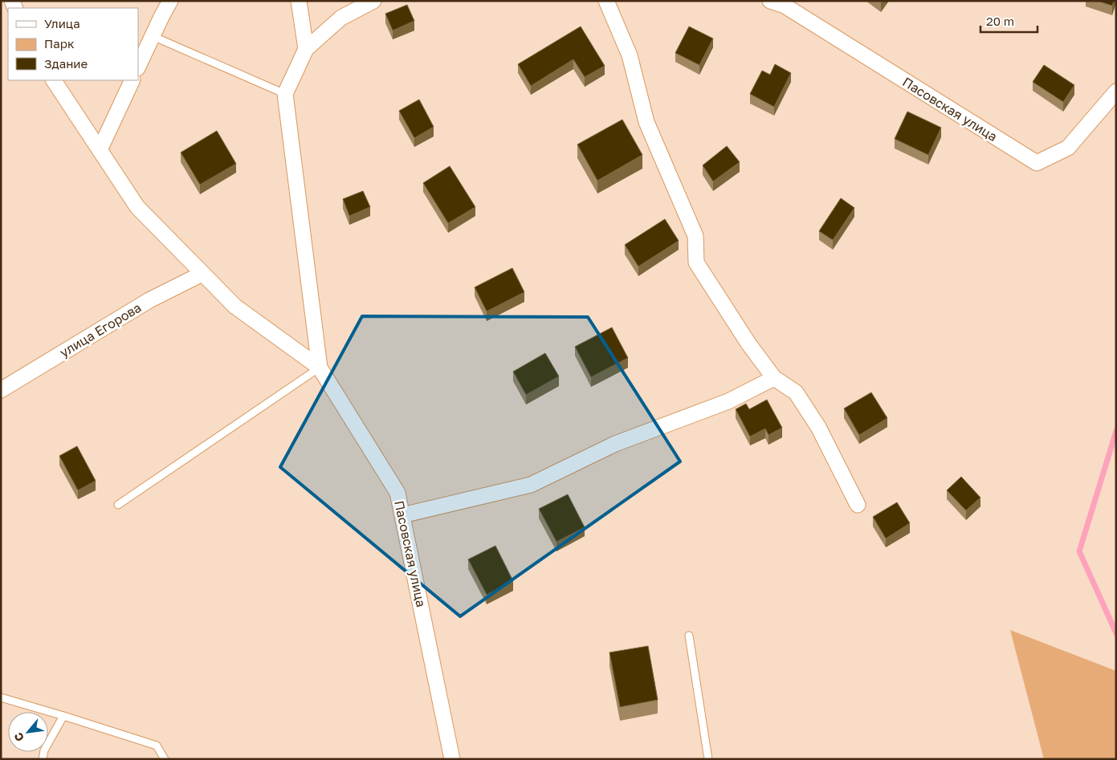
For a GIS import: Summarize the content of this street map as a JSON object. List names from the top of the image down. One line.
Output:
{"streets":{"street":["Пасовская улица","улица Егорова"]},"legend":["Улица","Парк","Здание"],"scale_bar":"20 m","north":"bottom left"}
